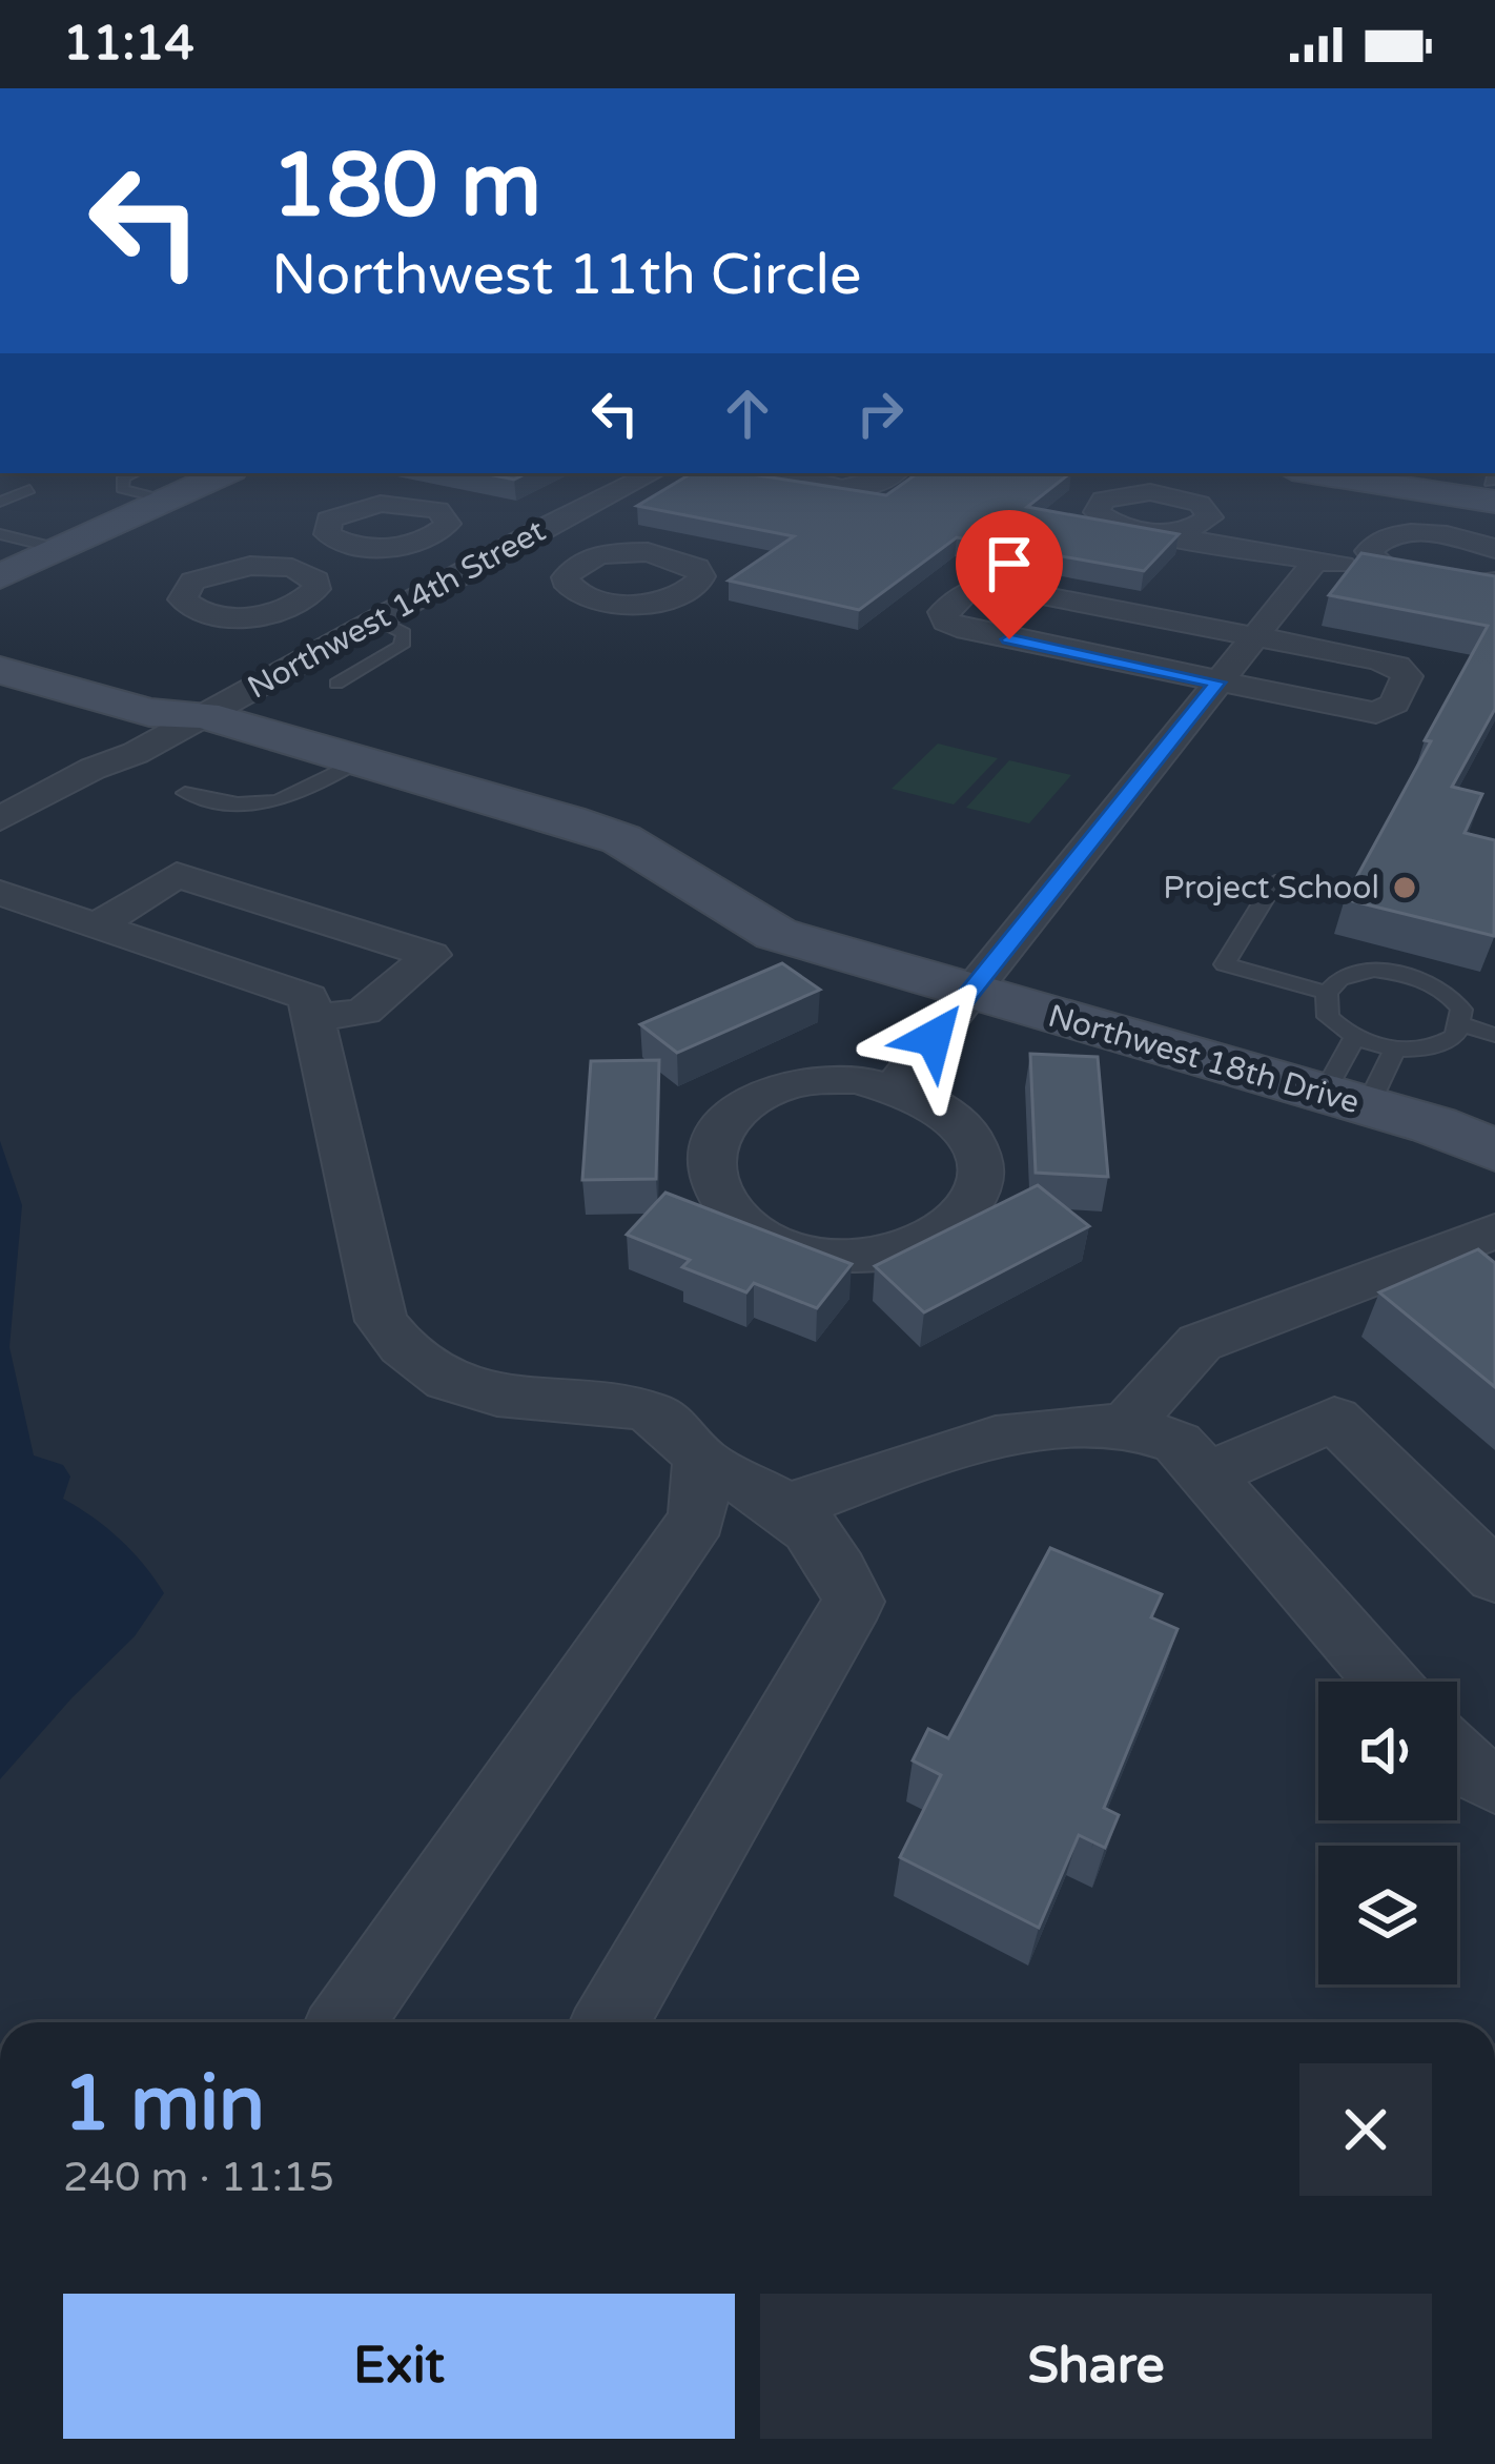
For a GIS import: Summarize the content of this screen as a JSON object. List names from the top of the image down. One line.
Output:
{"streets":{"street":["Northwest 14th Street","Northwest 18th Drive"]},"crossings":[["Northwest 14th Street","Northwest 18th Drive"]],"places":["Project School"],"page":{"status":"11:14","turn":["180 m","Northwest 11th Circle"],"heading":["1 min","240 m · 11:15"],"buttons":["Exit","Share"]}}
